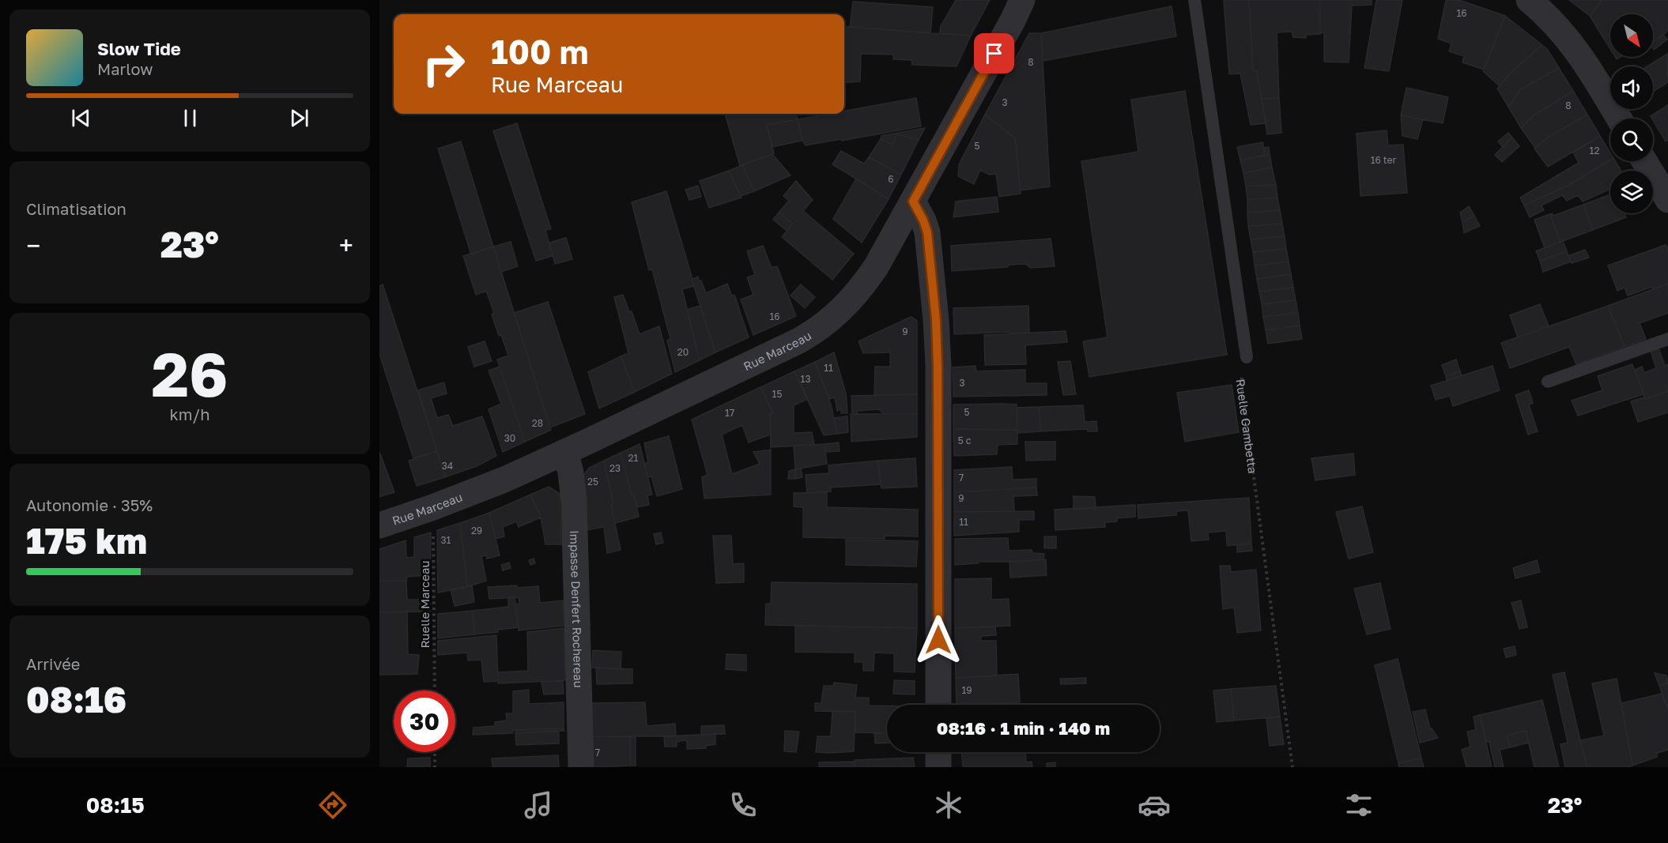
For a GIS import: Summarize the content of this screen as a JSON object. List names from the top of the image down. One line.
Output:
{"streets":{"street":["Rue Marceau","Impasse Denfert Rochereau"],"path":["Ruelle Gambetta","Ruelle Marceau"]},"crossings":[["Rue Marceau","Ruelle Marceau"],["Rue Marceau","Impasse Denfert Rochereau"]],"house_numbers":["16","8","3","8","5","12","16 ter","6","16","9","20","11","13","3","15","5","17","28","30","5 c","21","34","23","7","25","9","11","29","31","19","7"],"north":"bottom right","page":{"turn":["100 m","Rue Marceau"],"song":["Slow Tide","Marlow"],"tile":["Climatisation",["26","km/h"],["Autonomie · 35%","175 km"],["Arrivée","08:16"]],"heat":["−","23°","+"],"limit":"30","trip":"08:16 · 1 min · 140 m","tabs":["08:15","23°"]}}
